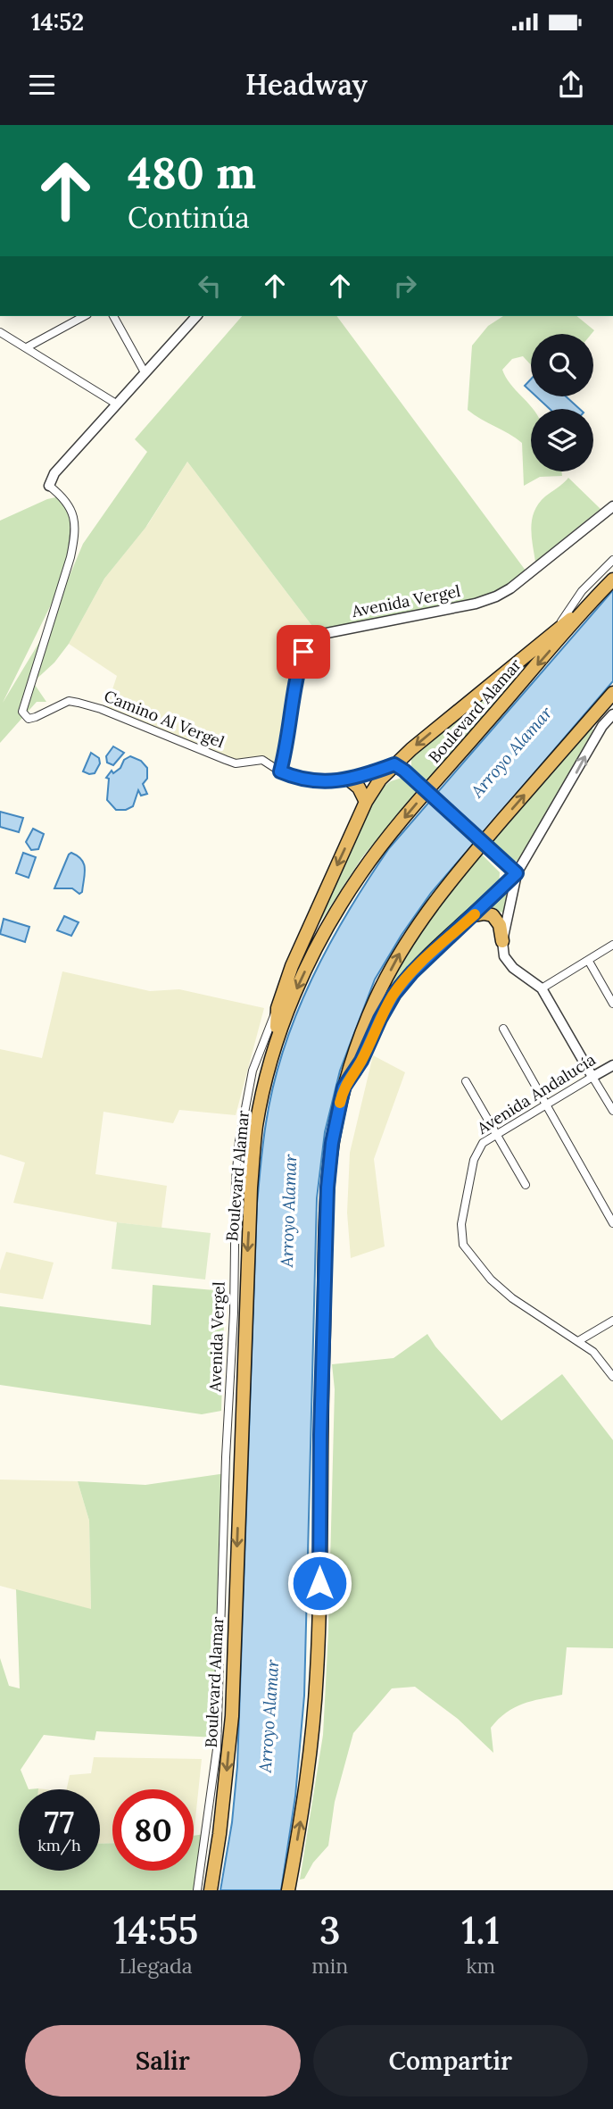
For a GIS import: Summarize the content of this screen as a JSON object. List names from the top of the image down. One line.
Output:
{"streets":{"highway":["Boulevard Alamar"],"street":["Avenida Vergel","Camino Al Vergel","Avenida Andalucía"]},"crossings":[["Avenida Vergel","Camino Al Vergel"]],"water":["Arroyo Alamar"],"page":{"status":"14:52","header":"Headway","turn":["480 m","Continúa"],"speed":"77 km/h","limit":"80","eta":["14:55","Llegada","3","min","1.1","km"],"buttons":["Salir","Compartir"]}}
